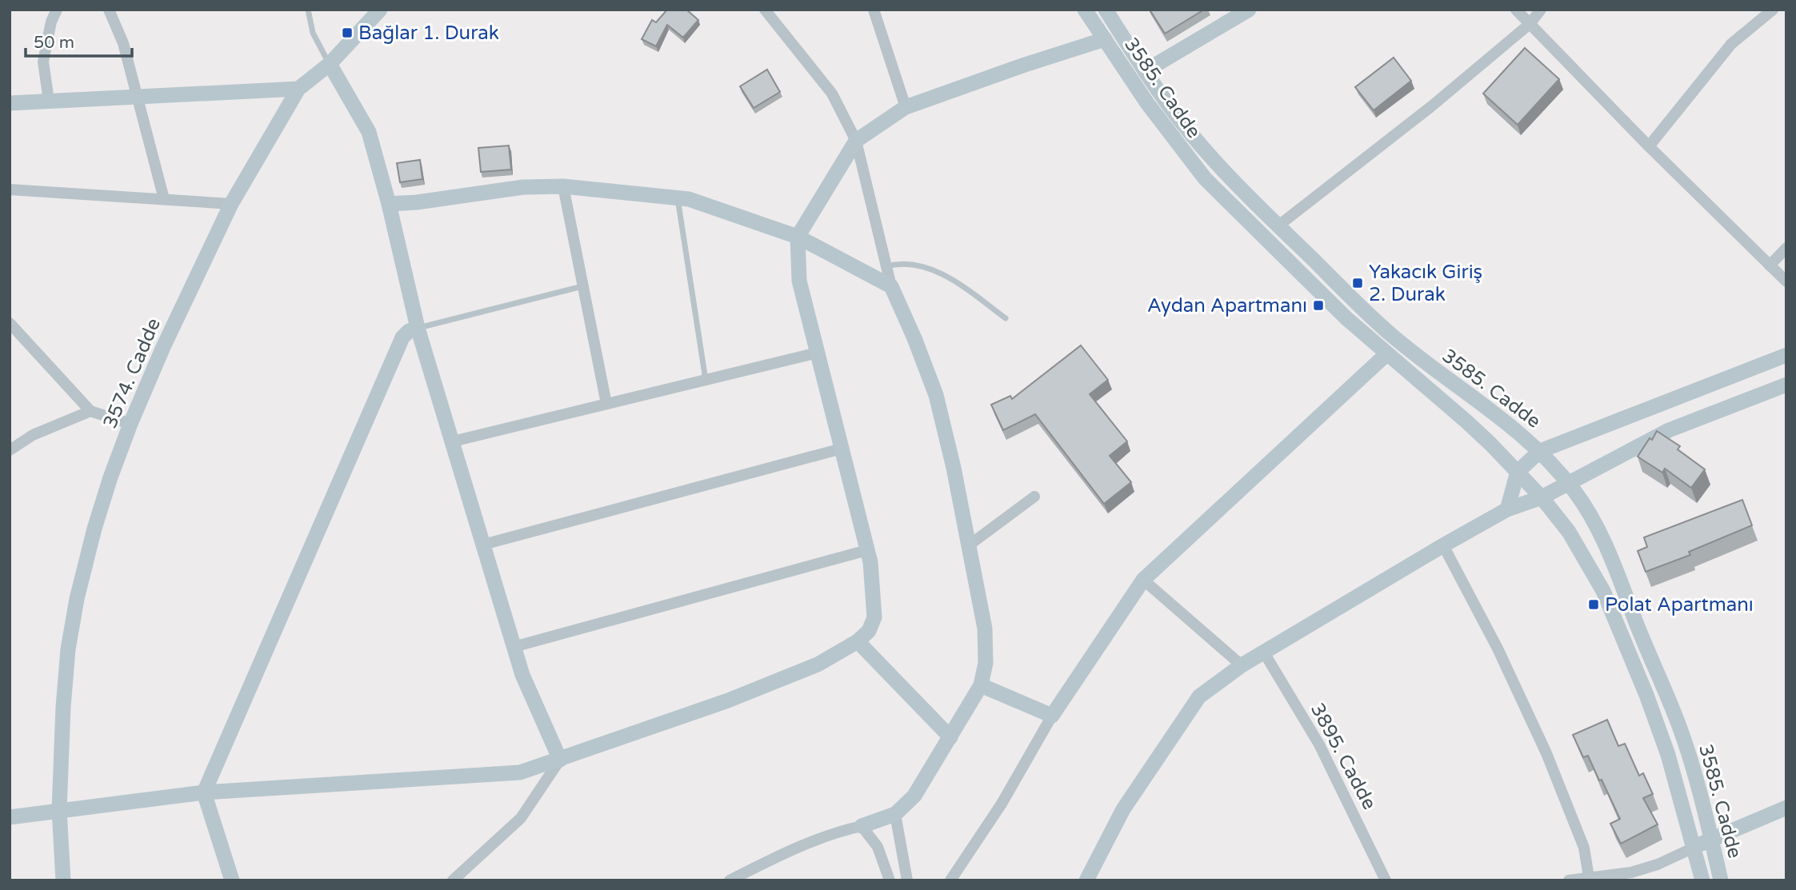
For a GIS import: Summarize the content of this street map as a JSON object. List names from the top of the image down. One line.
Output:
{"streets":{"street":["3585. Cadde","3574. Cadde","3895. Cadde"]},"places":{"transit":["Bağlar 1. Durak","Yakacık Giriş 2. Durak","Aydan Apartmanı","Polat Apartmanı"]},"scale_bar":"50 m"}
